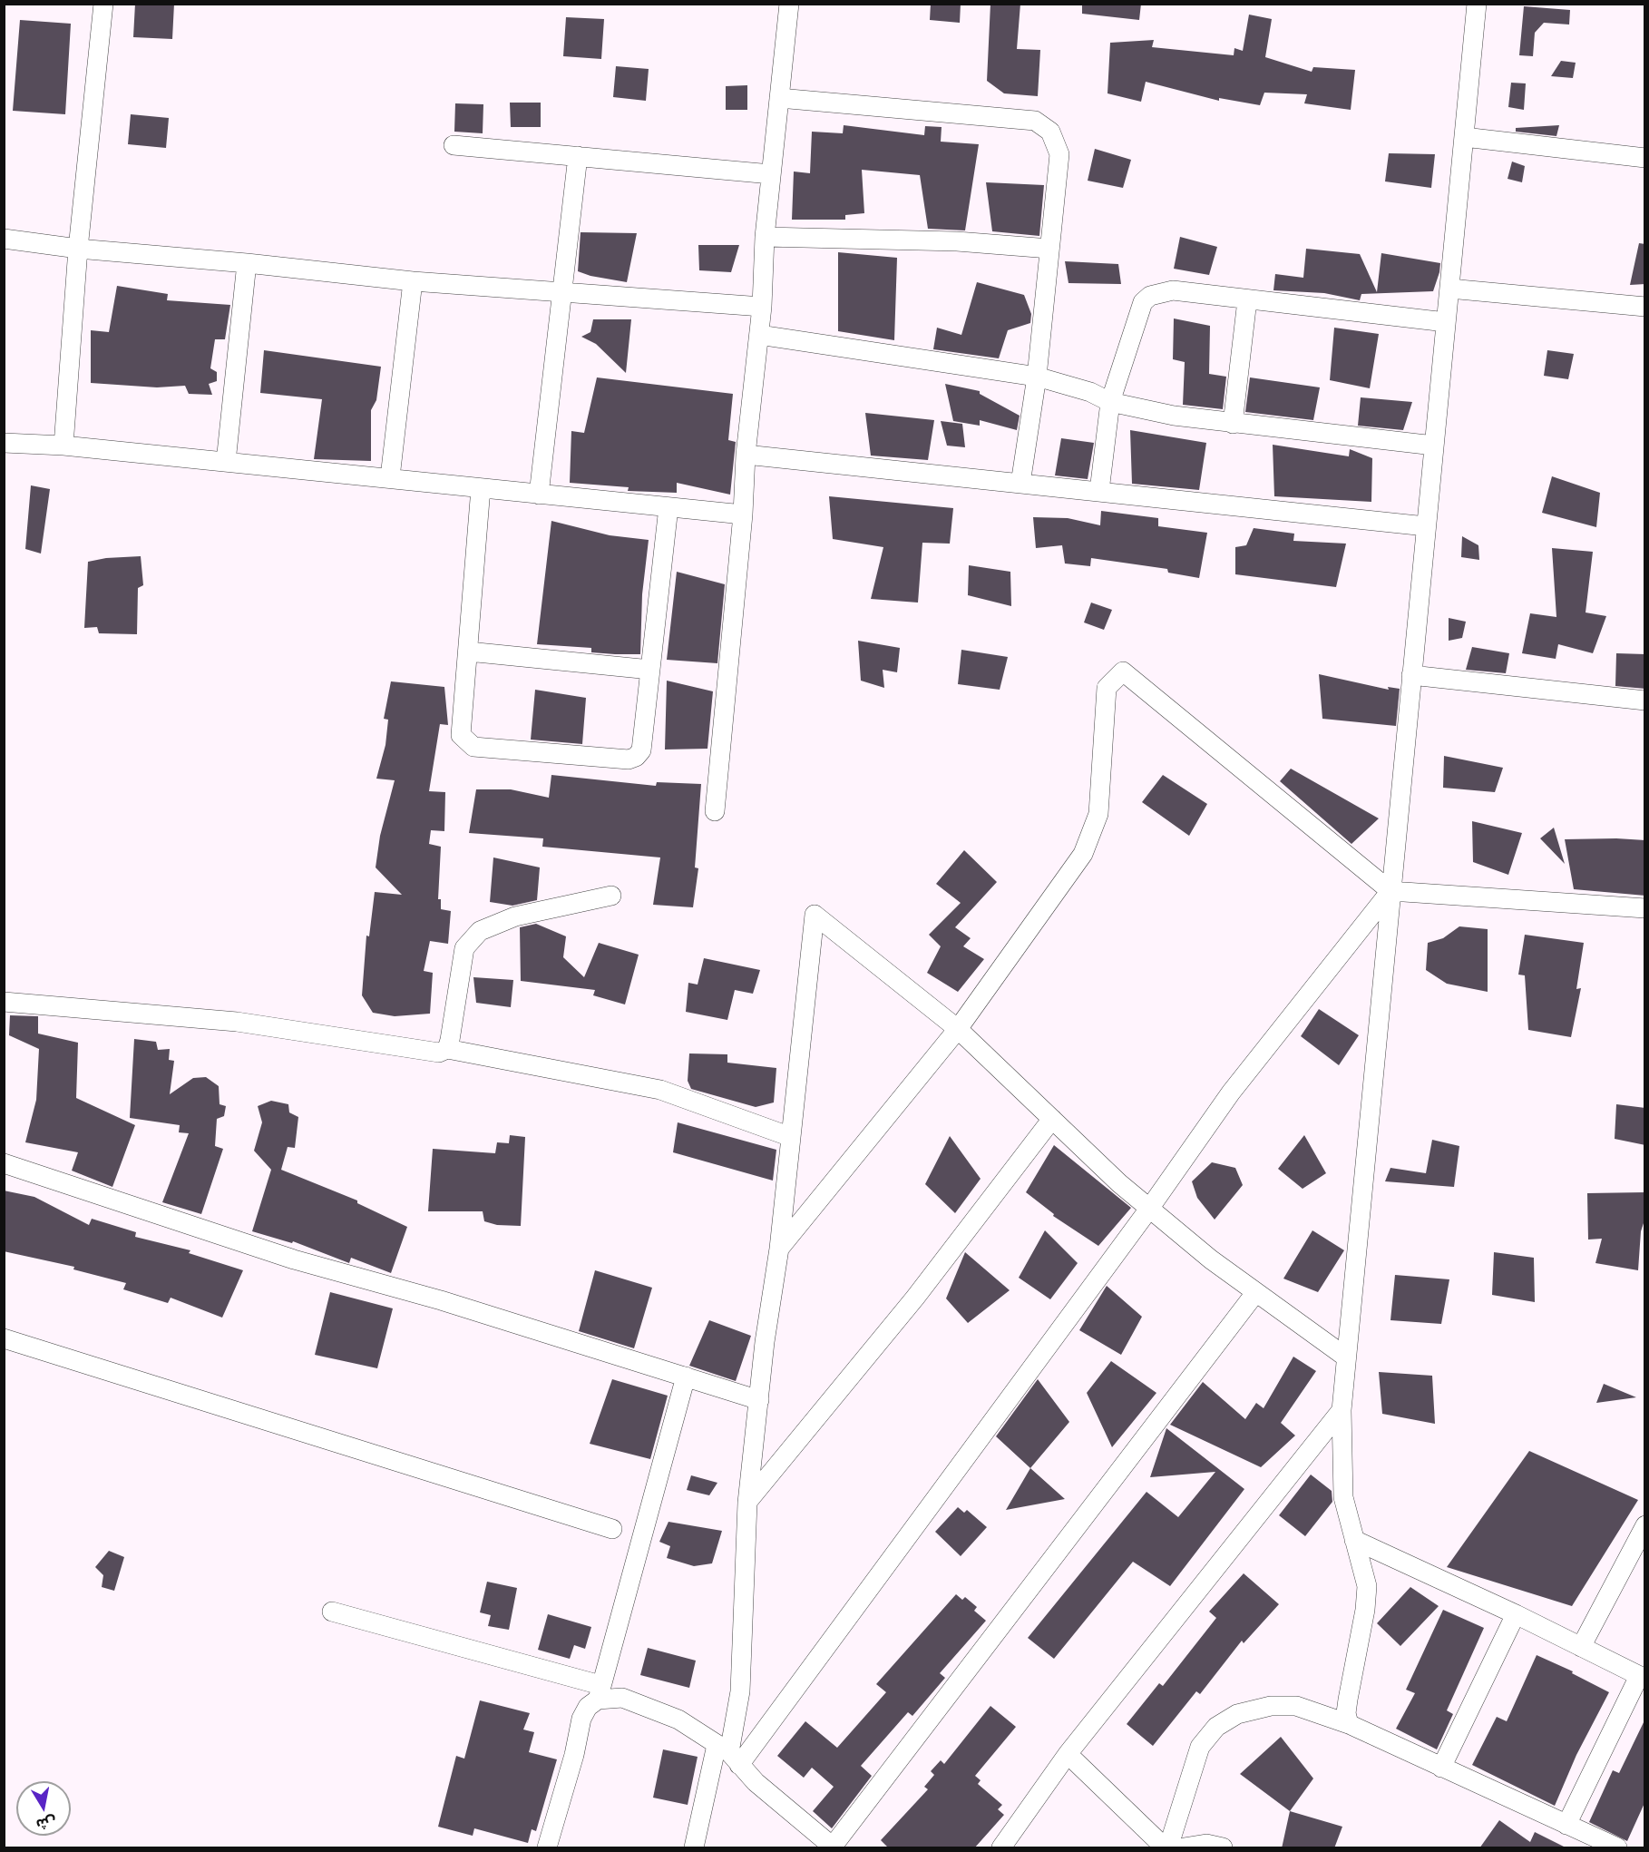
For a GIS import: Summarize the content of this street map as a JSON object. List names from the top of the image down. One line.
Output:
{"north":"bottom"}
